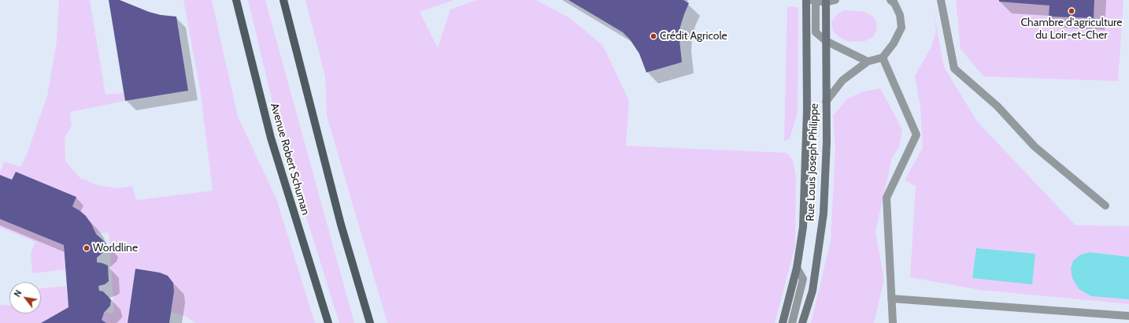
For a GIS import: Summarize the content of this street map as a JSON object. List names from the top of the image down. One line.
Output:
{"streets":{"main road":["Avenue Robert Schuman","Rue Louis Joseph Philippe"]},"places":["Chambre d'agriculture du Loir-et-Cher","Crédit Agricole","Worldline"],"north":"top left"}
